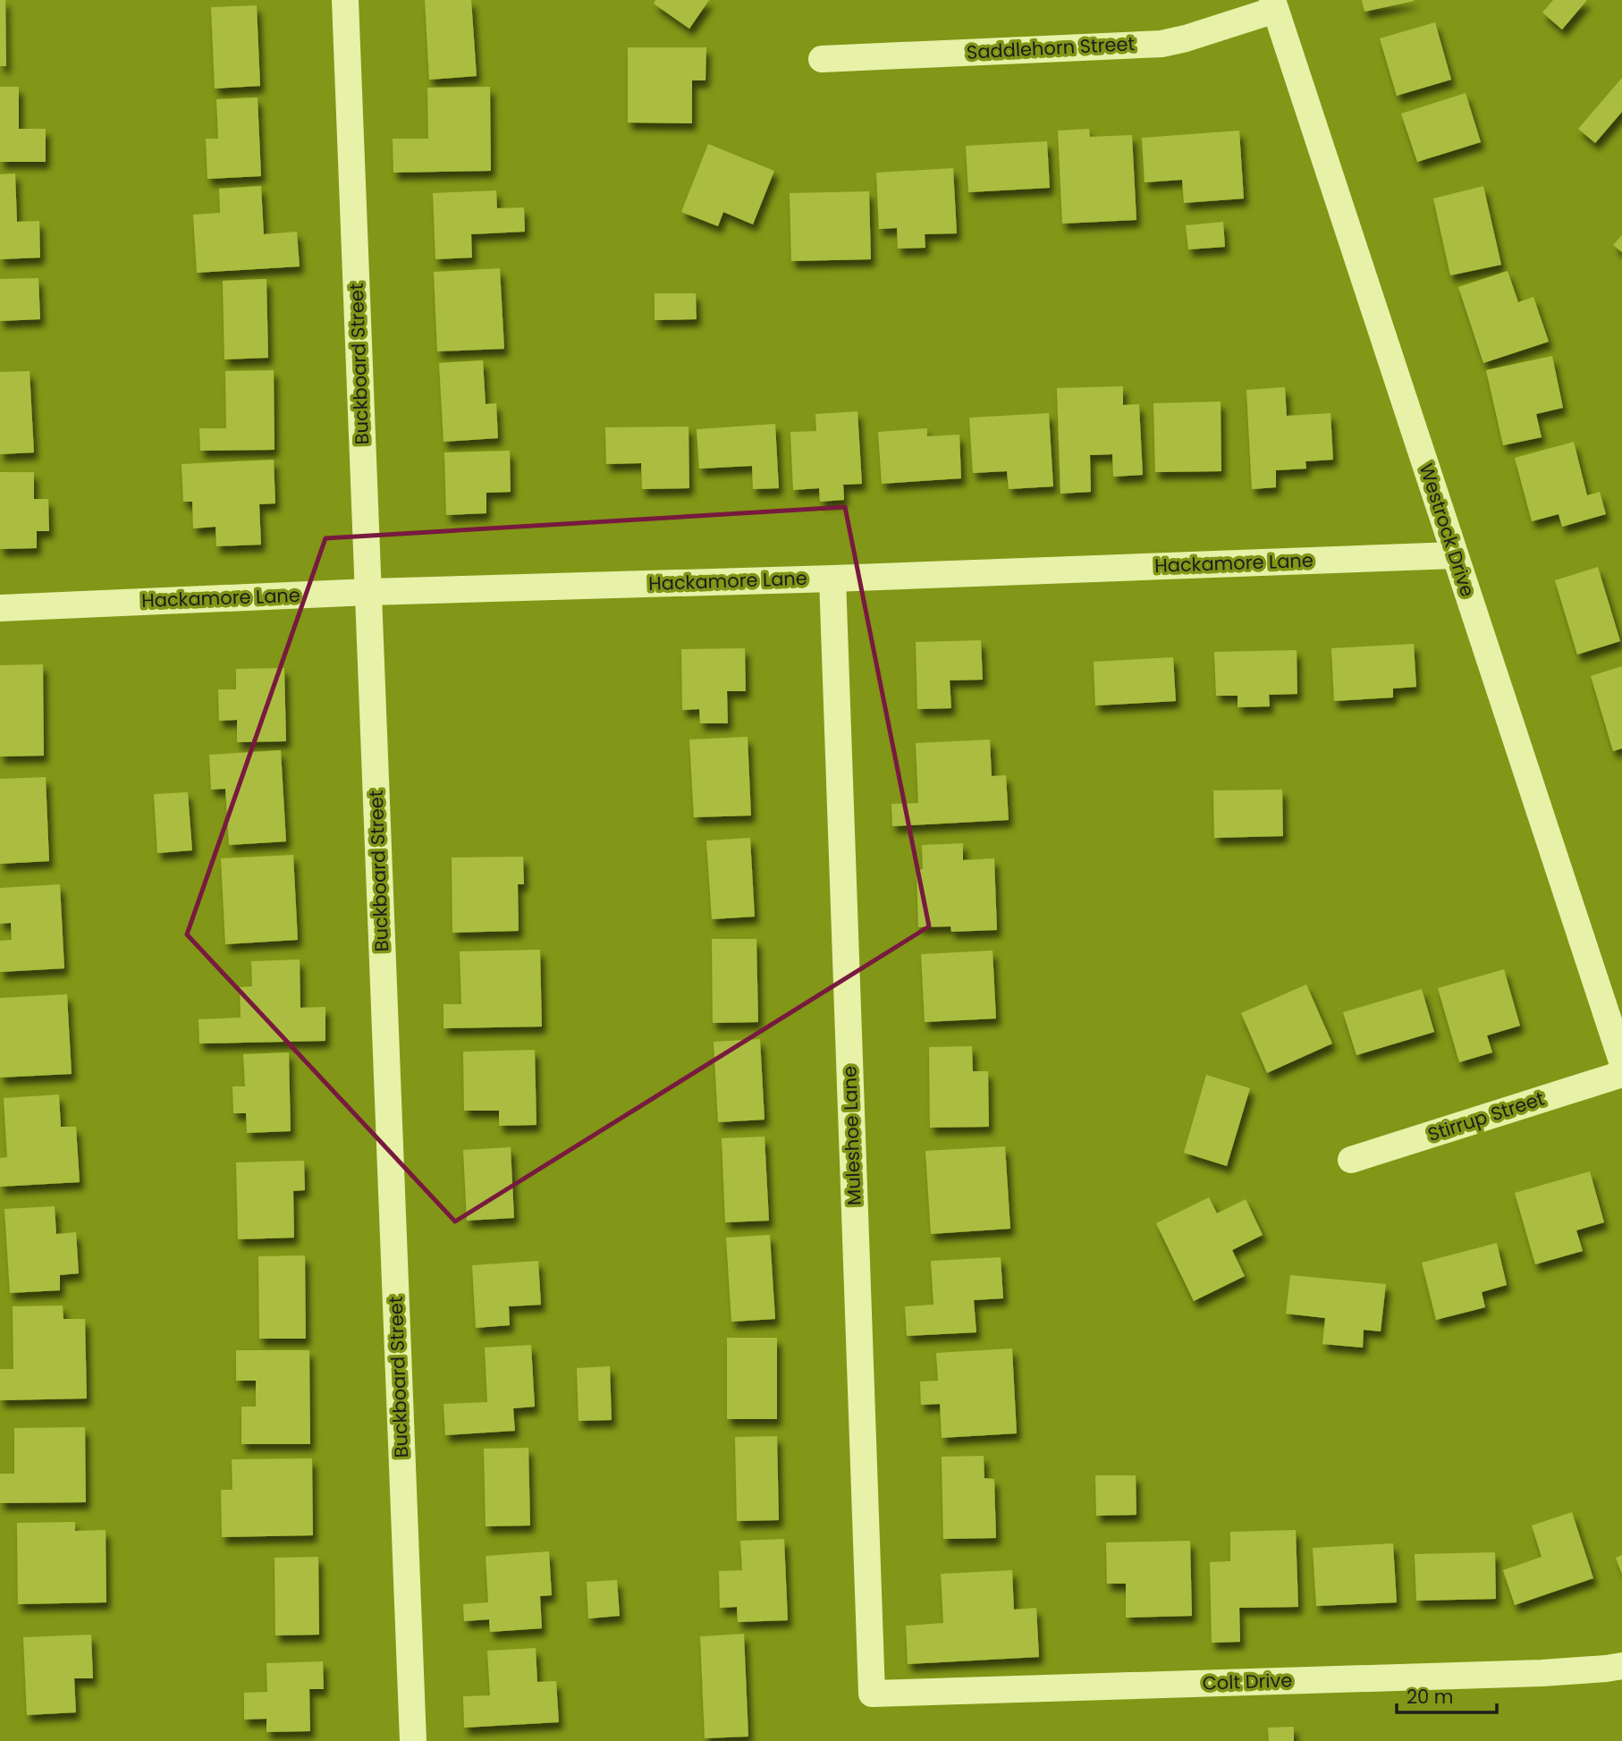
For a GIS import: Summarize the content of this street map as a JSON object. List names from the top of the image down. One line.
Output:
{"streets":{"street":["Saddlehorn Street","Buckboard Street","Westrock Drive","Hackamore Lane","Stirrup Street","Muleshoe Lane","Colt Drive"]},"crossings":[["Saddlehorn Street","Westrock Drive"],["Buckboard Street","Hackamore Lane"],["Westrock Drive","Hackamore Lane"],["Hackamore Lane","Muleshoe Lane"],["Muleshoe Lane","Colt Drive"]],"scale_bar":"20 m"}
